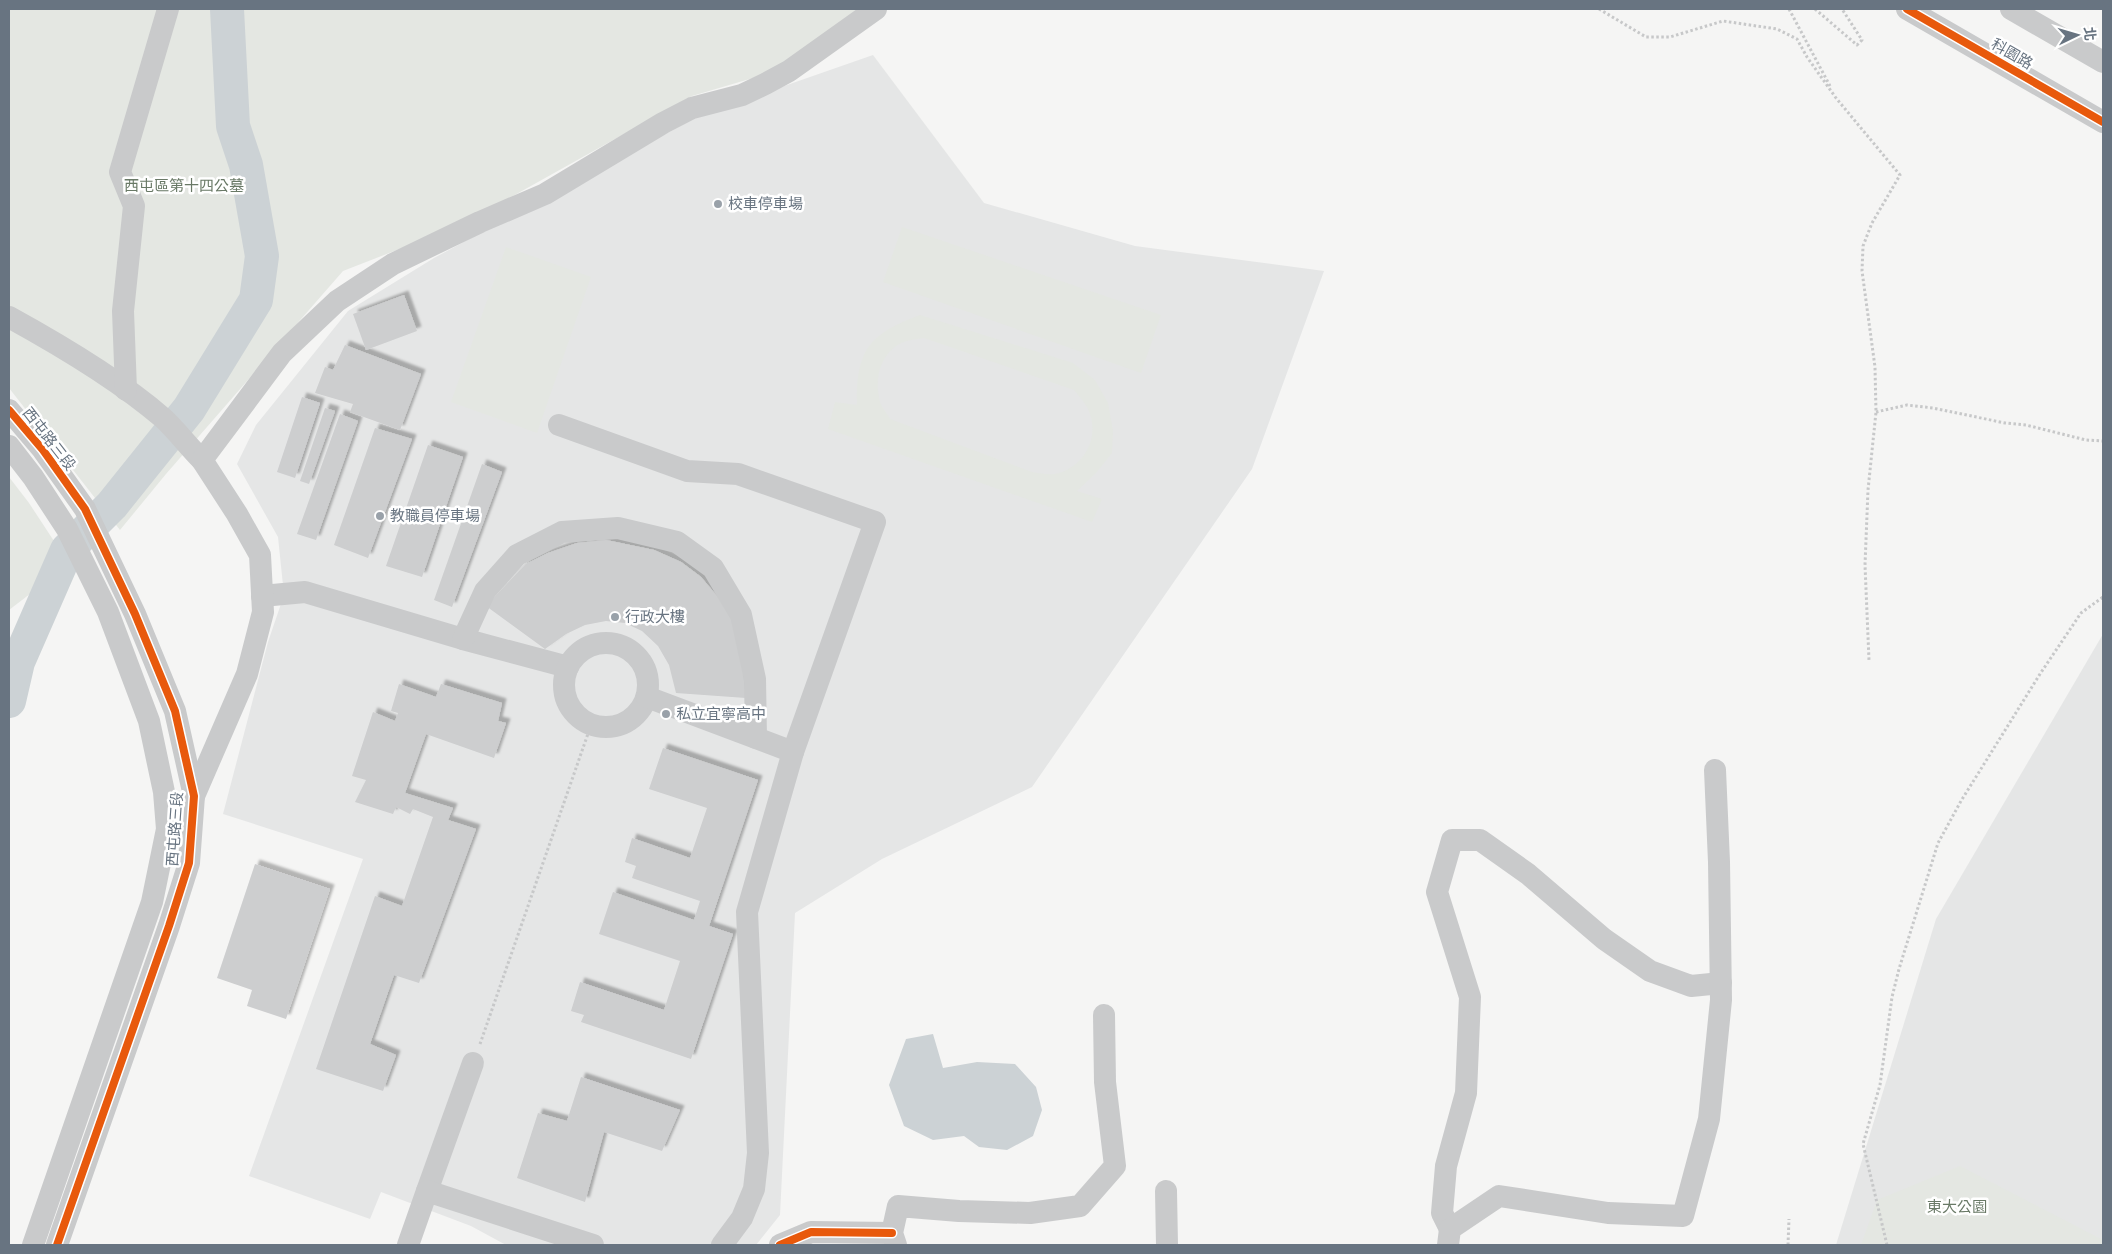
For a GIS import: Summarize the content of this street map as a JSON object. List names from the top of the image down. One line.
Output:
{"streets":{"street":["科園路","西屯路三段"]},"parks":["西屯區第十四公墓","東大公園"],"places":["校車停車場","教職員停車場","行政大樓","私立宜寧高中"],"north":"right"}
